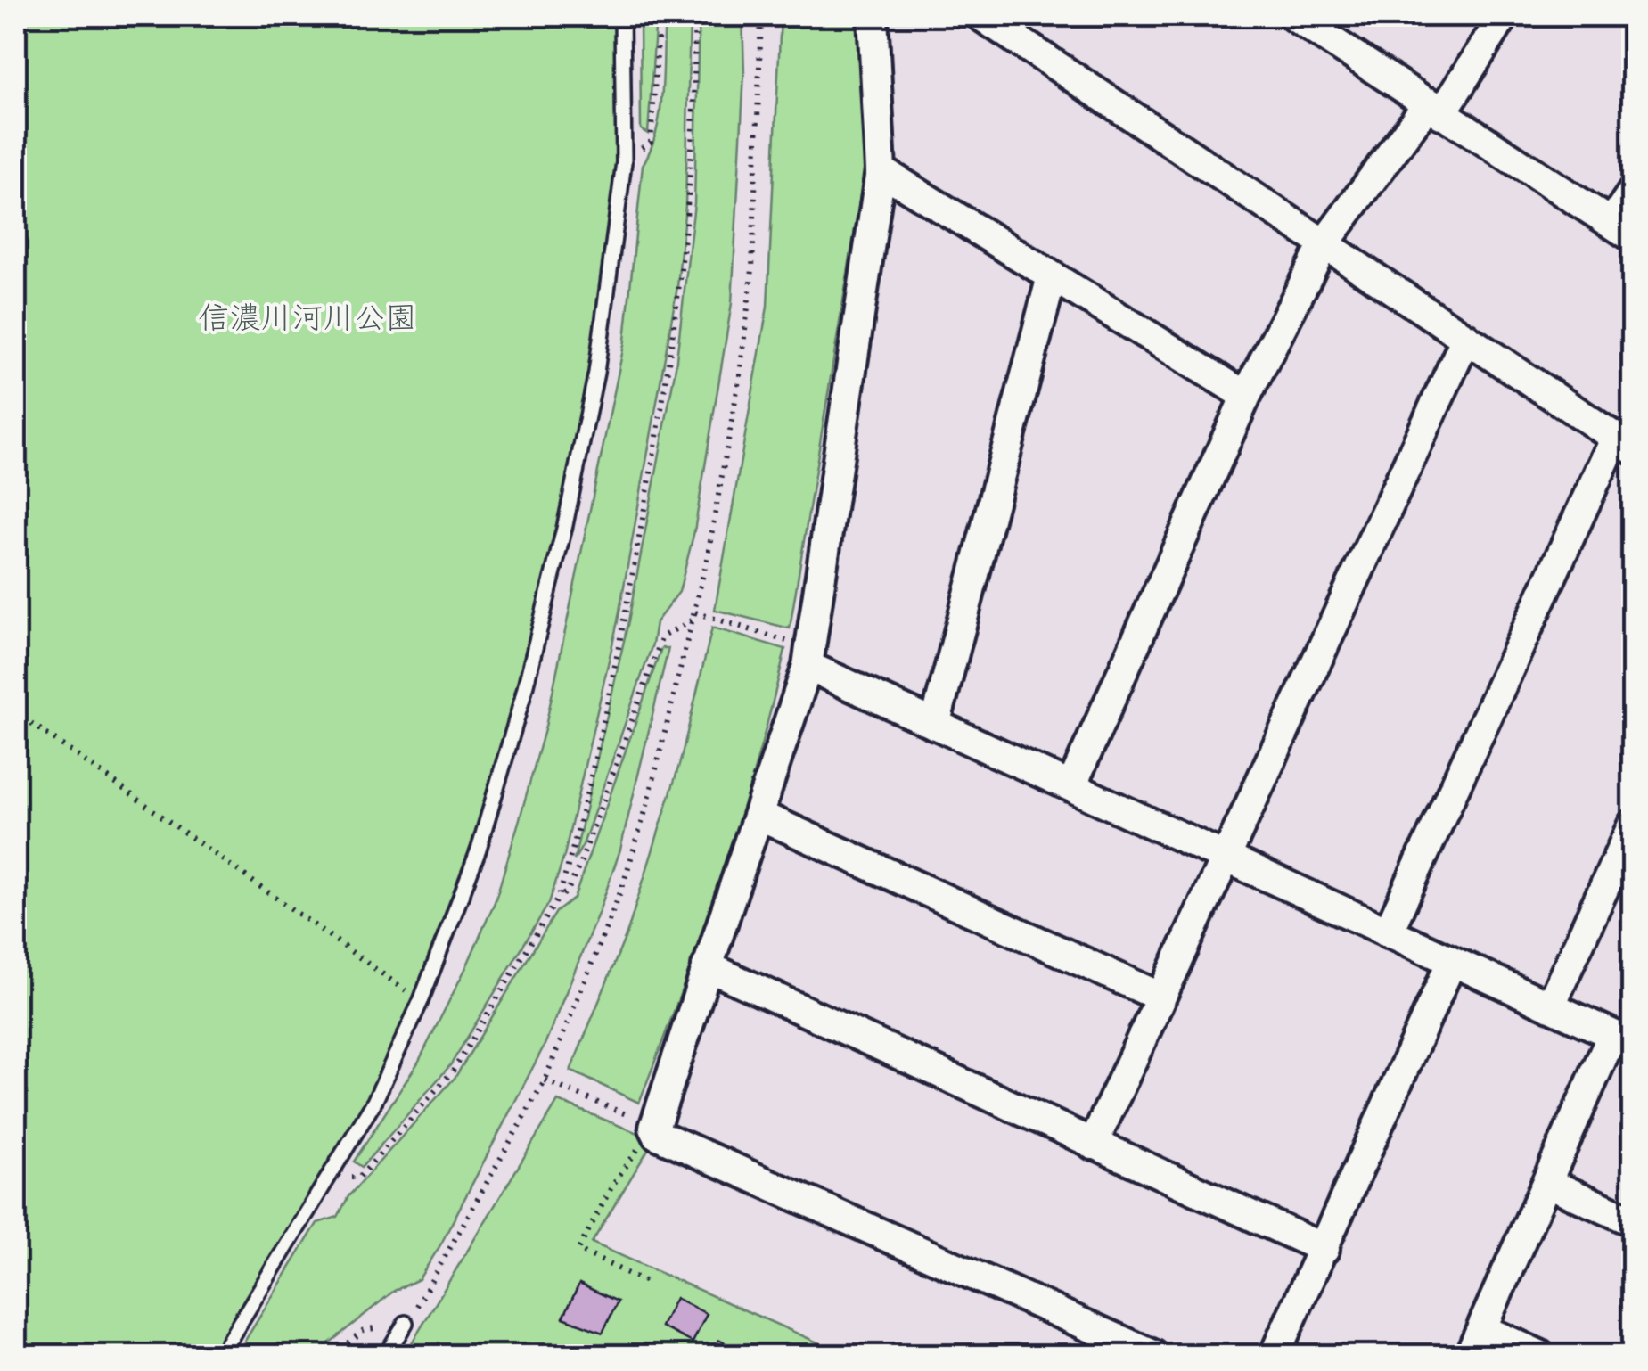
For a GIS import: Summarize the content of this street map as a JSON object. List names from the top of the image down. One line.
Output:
{"parks":["信濃川河川公園"]}
